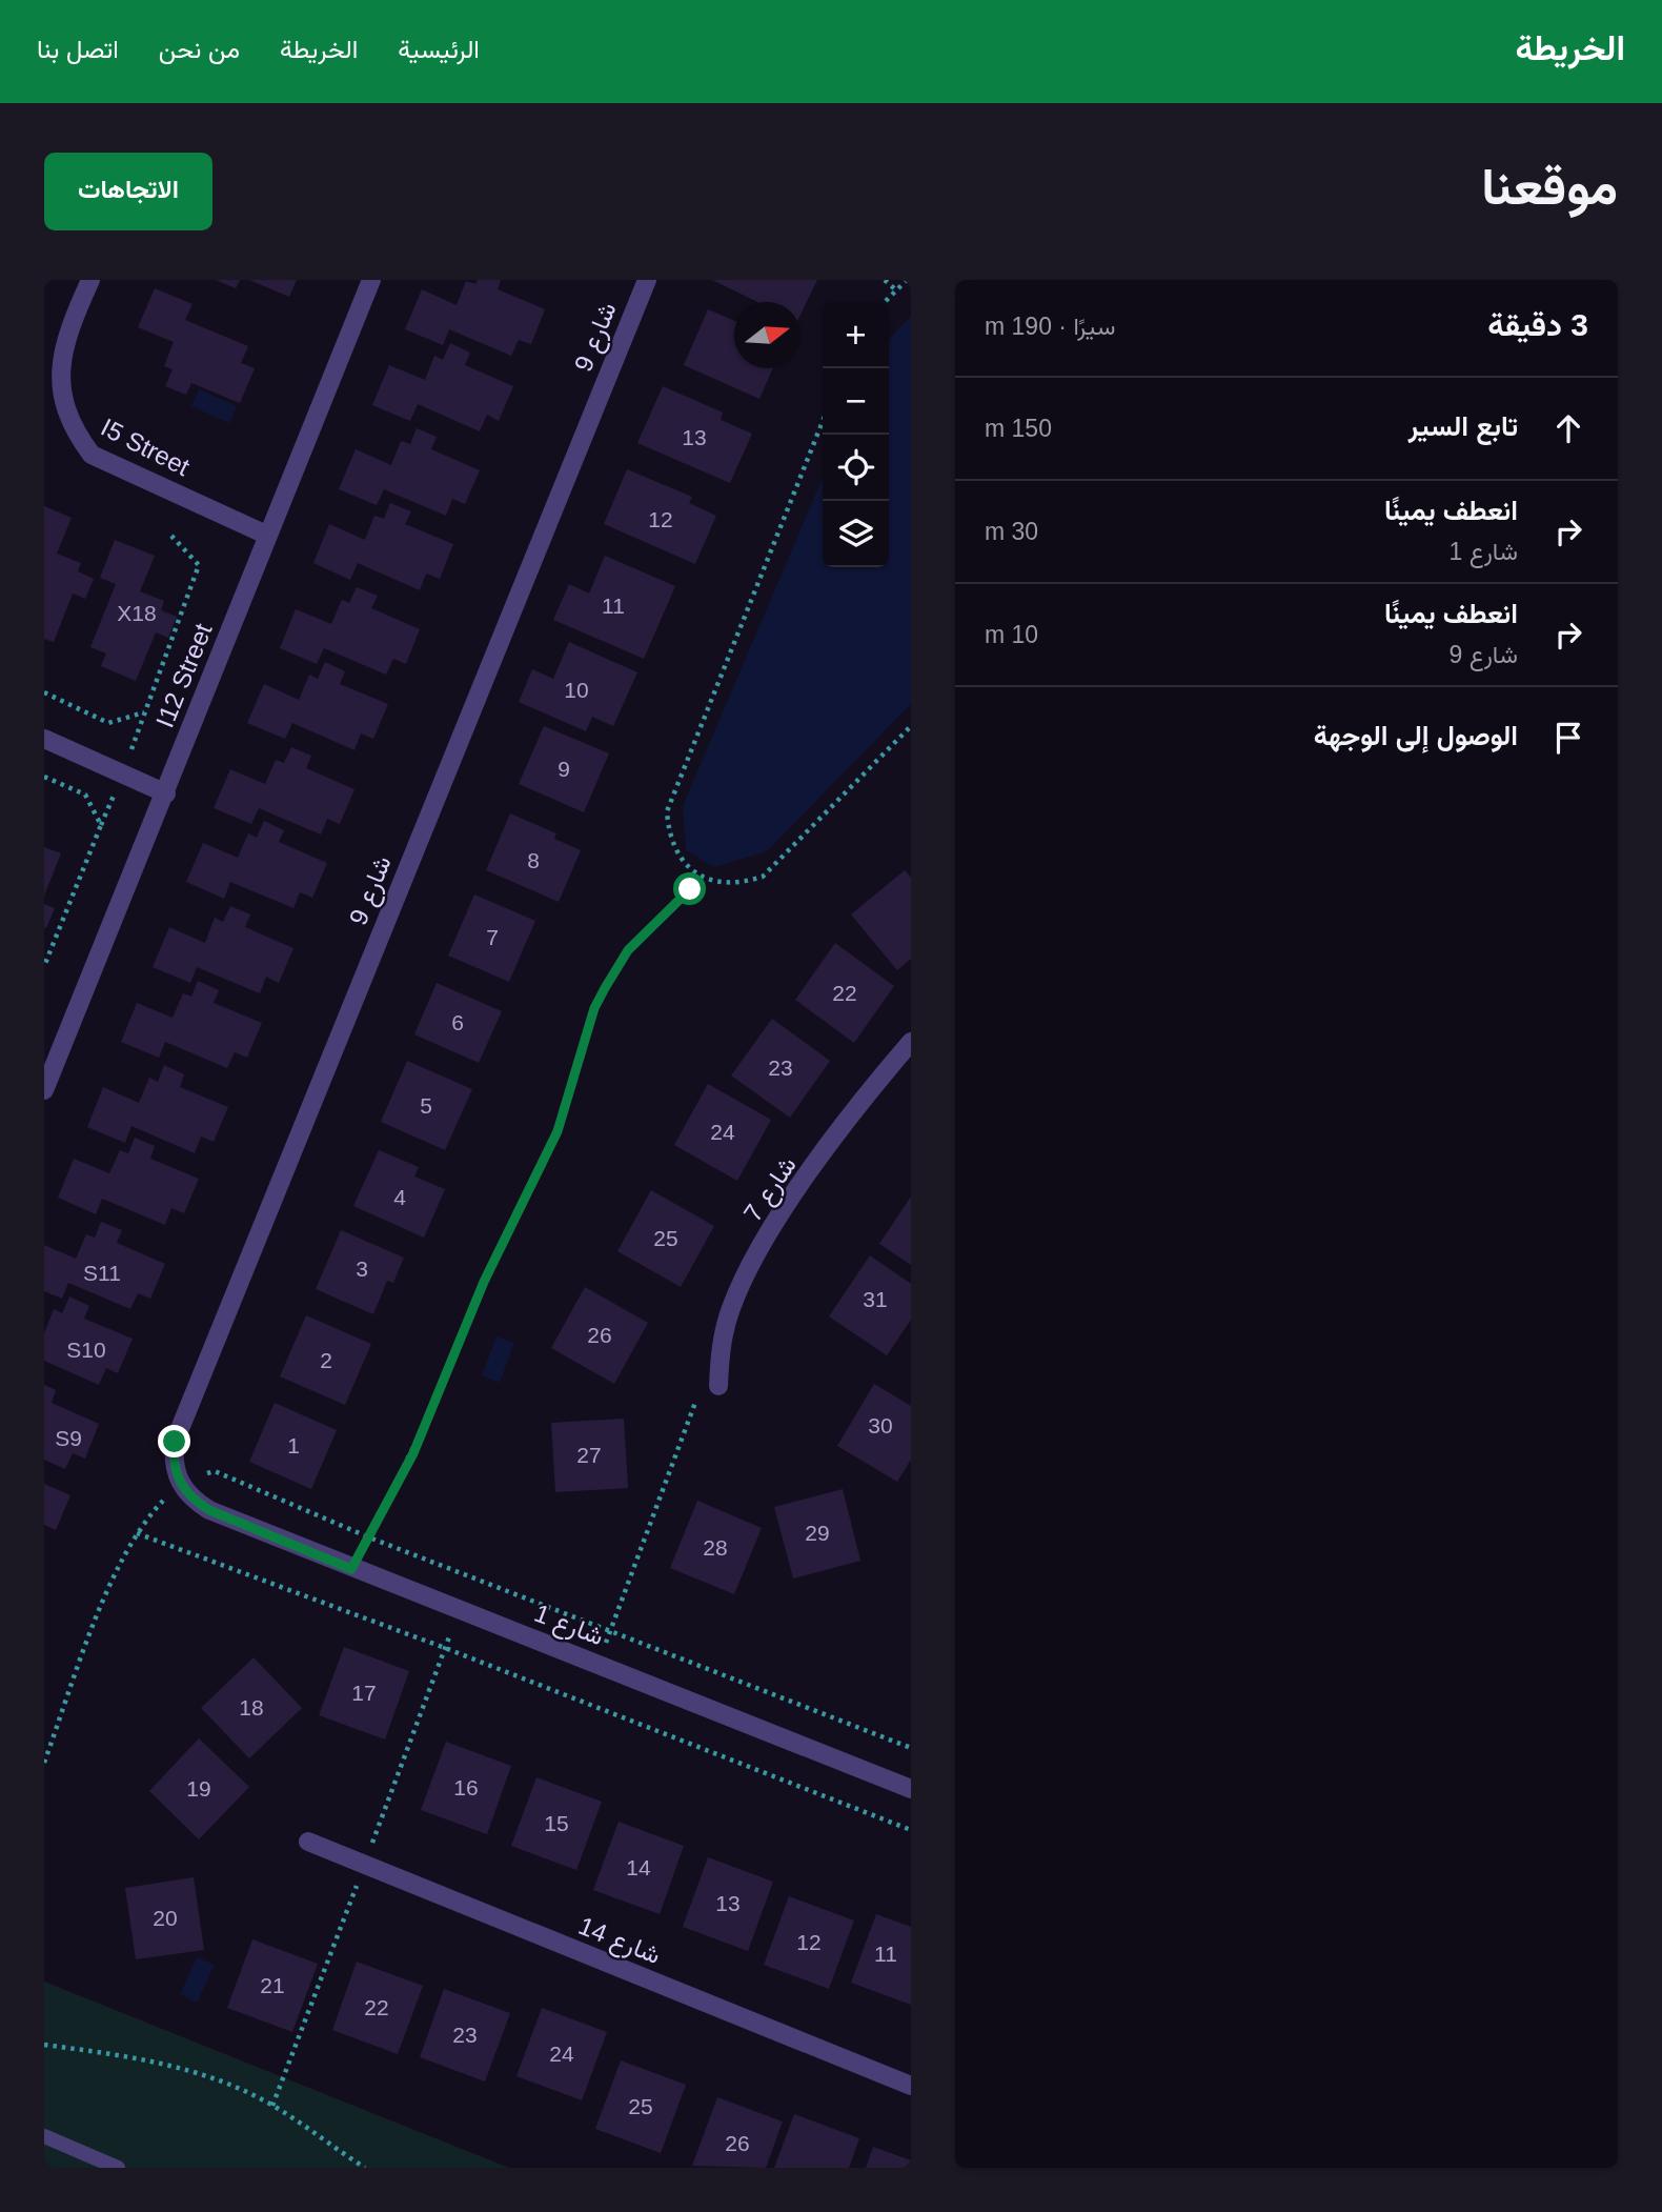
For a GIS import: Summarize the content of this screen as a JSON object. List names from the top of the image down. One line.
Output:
{"streets":{"street":["شارع 9","I5 Street","I12 Street","شارع 7","شارع 1","شارع 14"]},"crossings":[["شارع 9","شارع 1"],["I5 Street","I12 Street"]],"house_numbers":["13","12","11","X18","10","9","8","7","22","6","23","5","24","4","25","3","S11","31","26","S10","2","30","S9","1","27","29","28","17","18","16","19","15","14","13","20","12","11","21","22","23","24","25","26"],"north":"right","page":{"header":"الخريطة","nav":["الرئيسية","الخريطة","من نحن","اتصل بنا"],"title":"موقعنا","buttons":"الاتجاهات","heading":["3 دقيقة","سيرًا · 190 m"],"map_buttons":["+","−"],"list":[["تابع السير","150 m"],["انعطف يمينًا","شارع 1","30 m"],["انعطف يمينًا","شارع 9","10 m"],"الوصول إلى الوجهة"]}}
